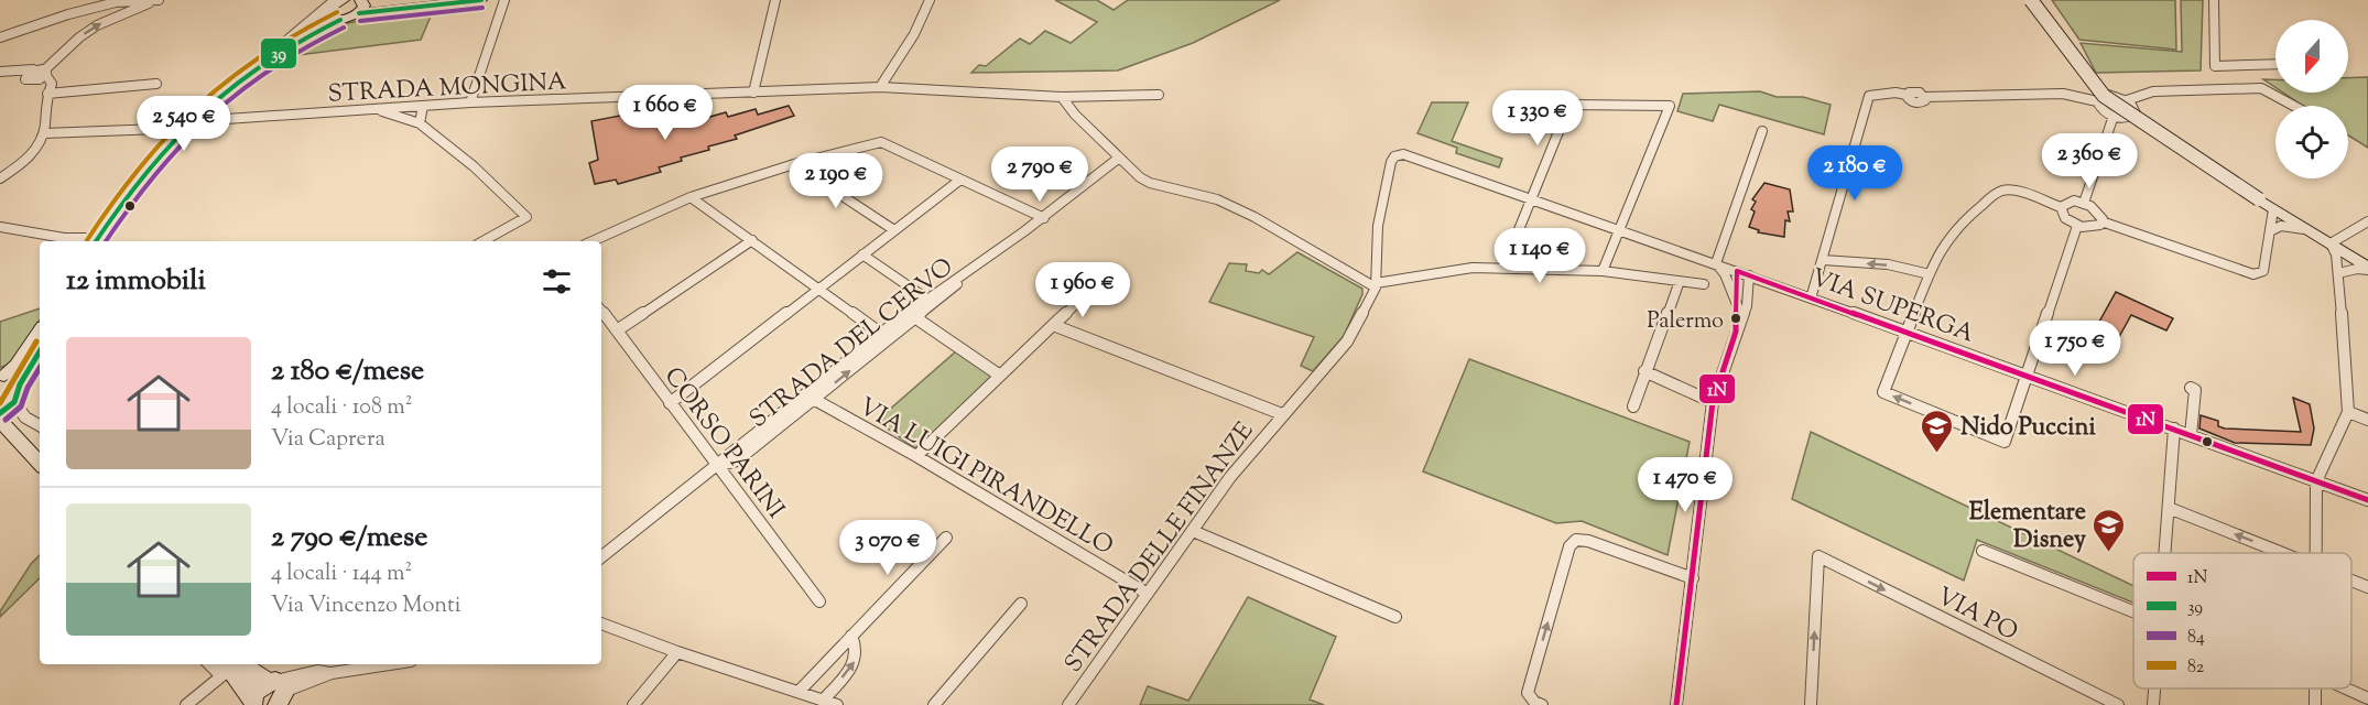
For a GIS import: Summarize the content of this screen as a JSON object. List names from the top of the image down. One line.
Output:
{"streets":{"street":["STRADA MONGINA","VIA SUPERGA","STRADA DEL CERVO","CORSO PARINI","VIA LUIGI PIRANDELLO","STRADA DELLE FINANZE","VIA PO"]},"crossings":[["VIA SUPERGA","STRADA DELLE FINANZE"],["STRADA DEL CERVO","CORSO PARINI"],["STRADA DEL CERVO","VIA LUIGI PIRANDELLO"],["VIA LUIGI PIRANDELLO","STRADA DELLE FINANZE"]],"places":{"other":["Palermo"],"school or university":["Nido Puccini","Elementare Disney"]},"lines":["transit line 39","transit line 84","transit line 82","transit line 1N"],"legend":["1N","39","84","82"],"north":"bottom","page":{"price":["1 660 €","1 330 €","2 540 €","2 360 €","2 180 €","2 790 €","2 190 €","1 140 €","1 960 €","1 750 €","1 470 €","3 070 €"],"heading":"12 immobili","list":[{"name":"2 180 €/mese","note":"4 locali · 108 m² · Via Caprera"},{"name":"2 790 €/mese","note":"4 locali · 144 m² · Via Vincenzo Monti"}]}}
